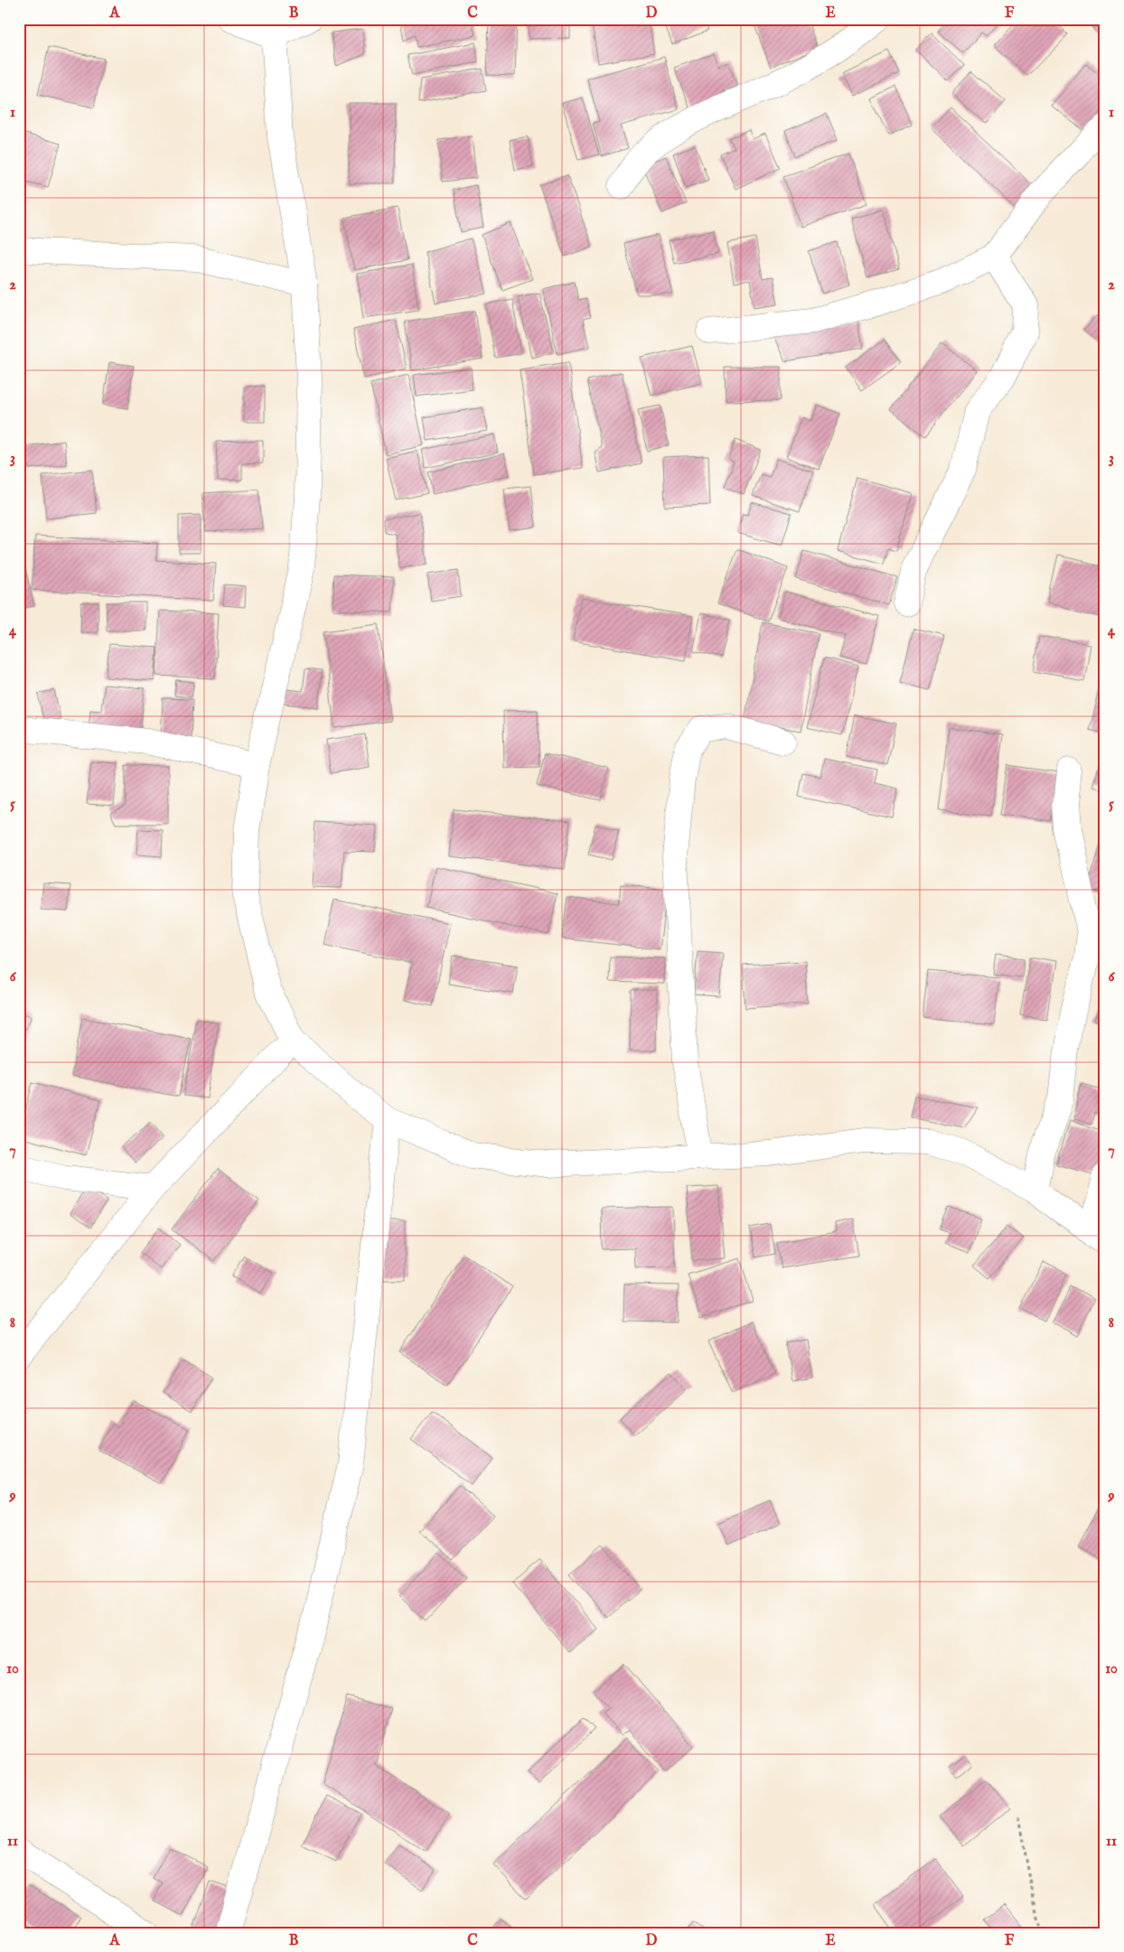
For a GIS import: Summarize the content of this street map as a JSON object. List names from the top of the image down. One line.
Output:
{"grid":{"columns":["A","B","C","D","E","F"],"rows":["1","2","3","4","5","6","7","8","9","10","11"]}}
